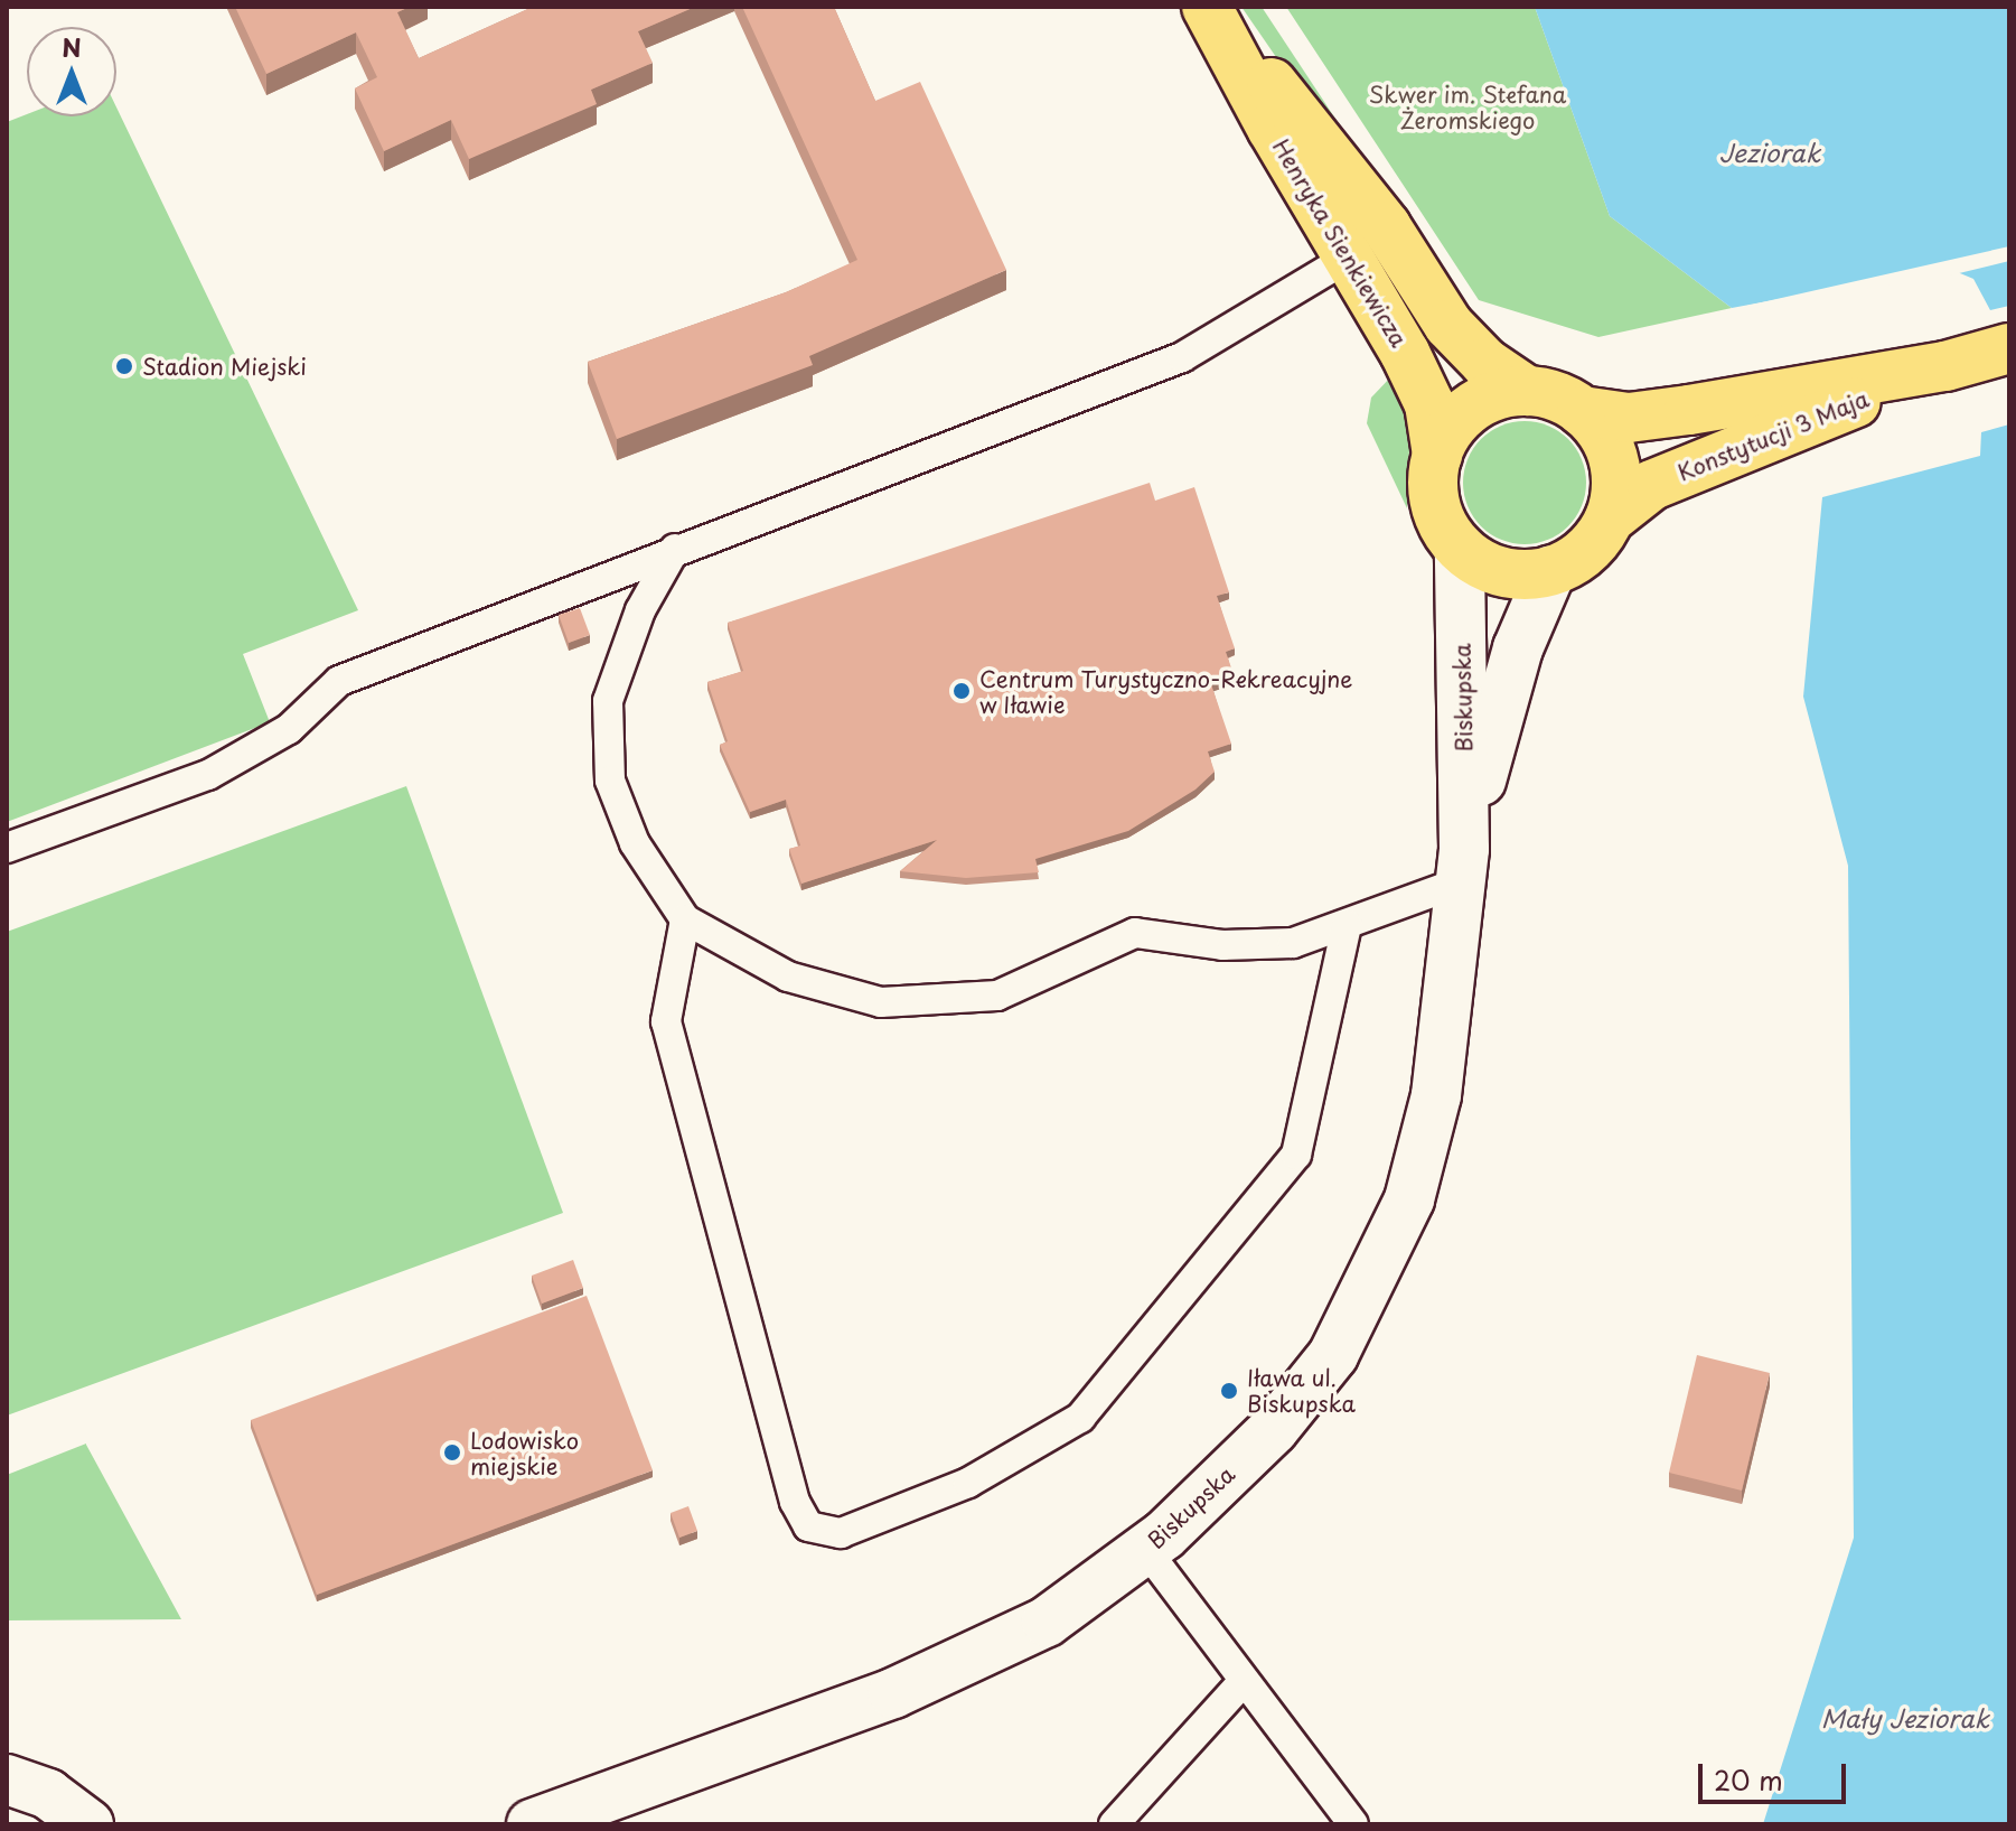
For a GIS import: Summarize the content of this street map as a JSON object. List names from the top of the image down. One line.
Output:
{"streets":{"main road":["Henryka Sienkiewicza","Konstytucji 3 Maja"],"street":["Biskupska"]},"crossings":[["Henryka Sienkiewicza","Konstytucji 3 Maja"],["Henryka Sienkiewicza","Biskupska"],["Konstytucji 3 Maja","Biskupska"]],"water":["Jeziorak","Mały Jeziorak"],"parks":["Skwer im. Stefana Żeromskiego"],"places":["Stadion Miejski","Centrum Turystyczno-Rekreacyjne w Iławie","Iława ul. Biskupska","Lodowisko miejskie"],"scale_bar":"20 m","north":"top"}
